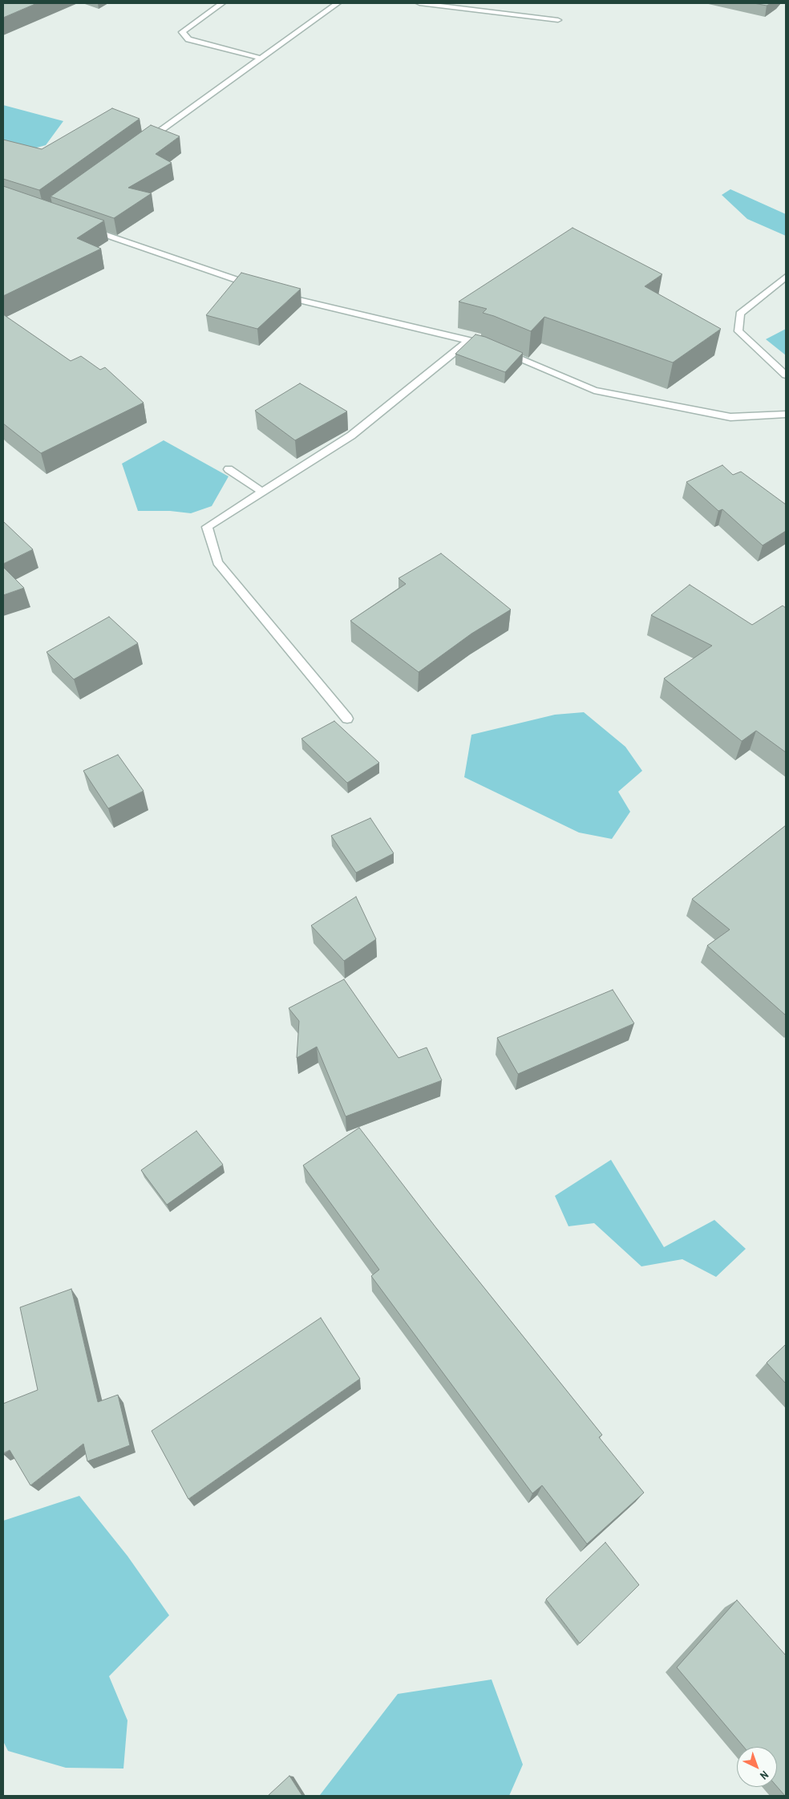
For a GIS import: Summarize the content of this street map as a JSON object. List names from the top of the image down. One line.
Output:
{"north":"bottom right"}
